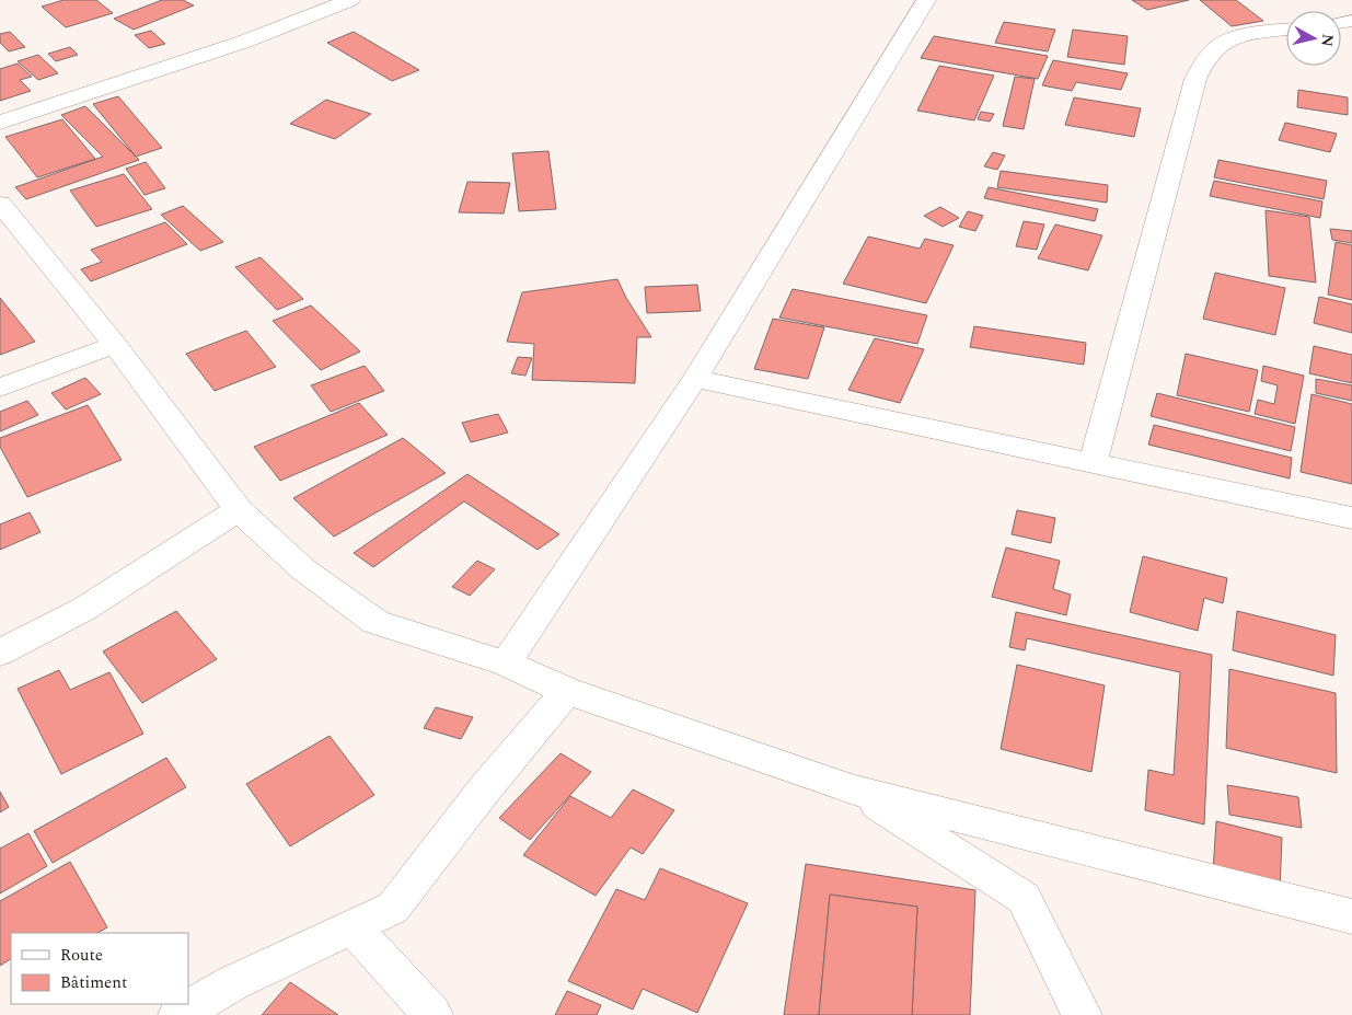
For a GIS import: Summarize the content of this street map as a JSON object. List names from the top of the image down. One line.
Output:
{"legend":["Route","Bâtiment"],"north":"right"}
